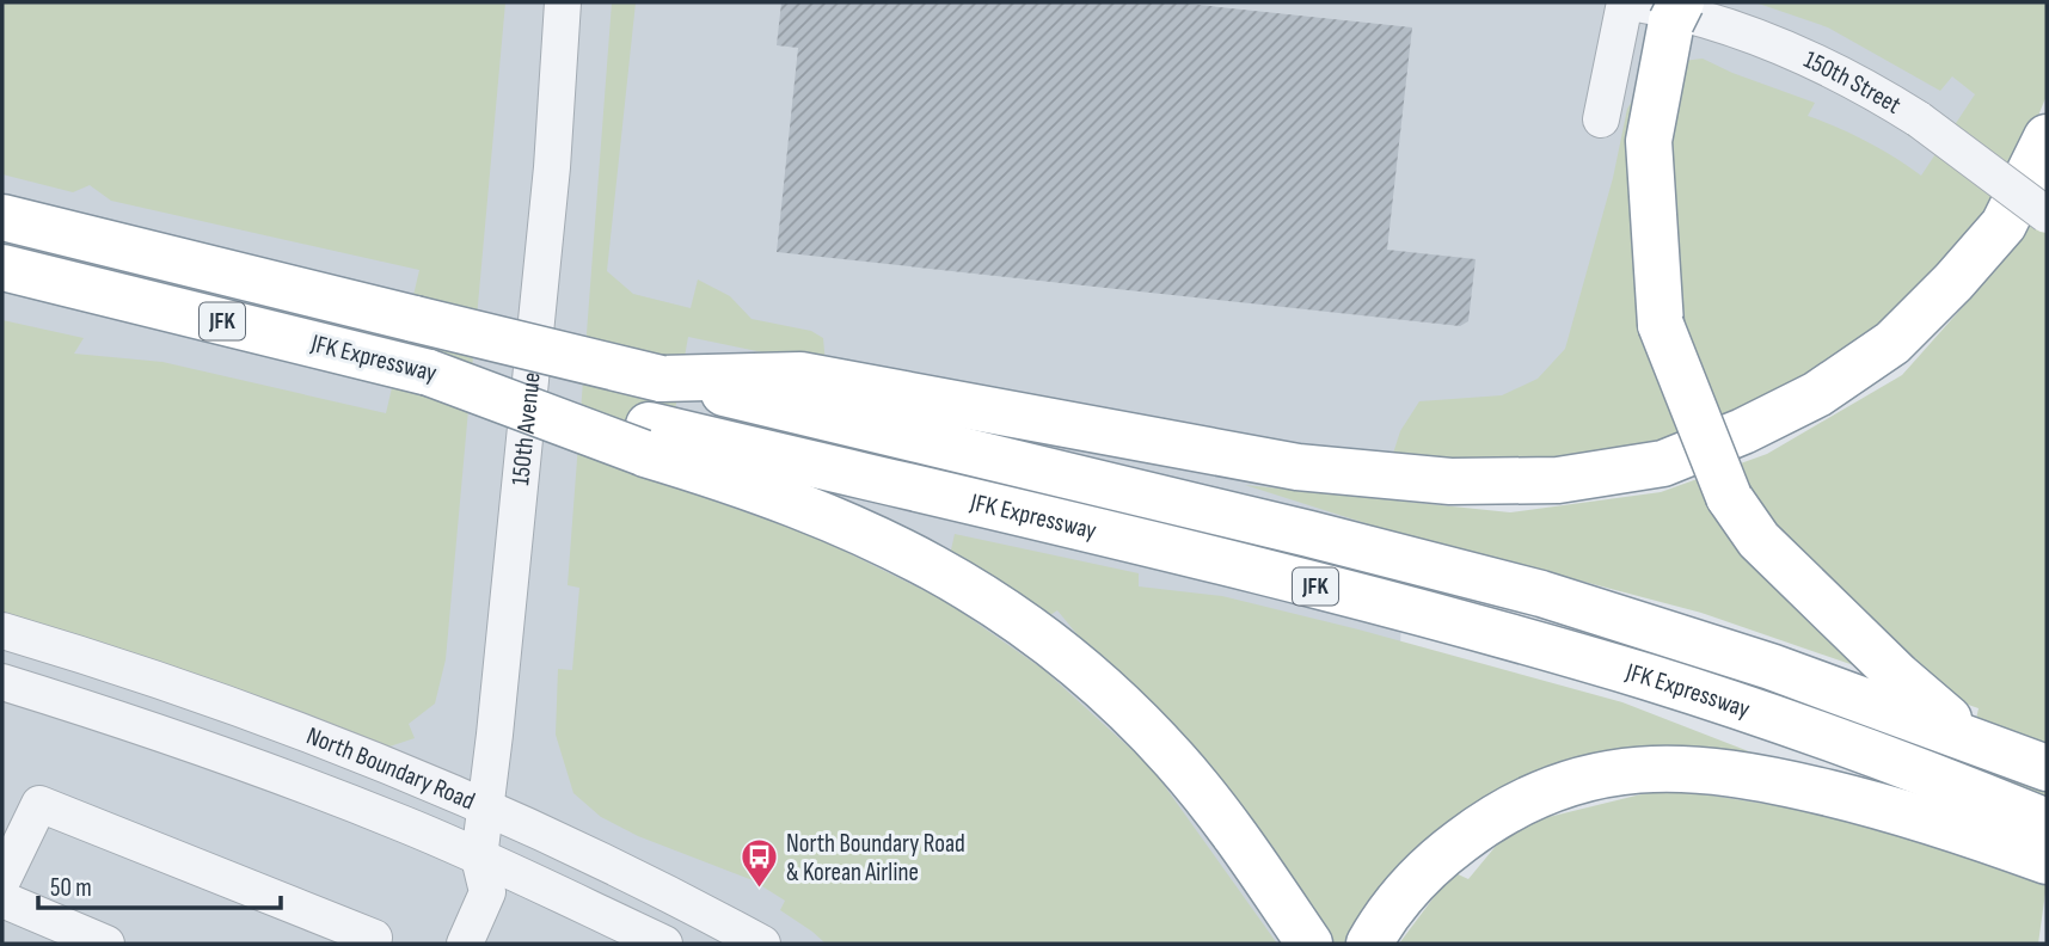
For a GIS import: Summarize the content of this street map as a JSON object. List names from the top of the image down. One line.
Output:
{"streets":{"highway":["JFK","JFK Expressway"],"street":["150th Street","150th Avenue","North Boundary Road"]},"crossings":[["150th Avenue","North Boundary Road"]],"places":{"bus stop":["North Boundary Road & Korean Airline"]},"scale_bar":"50 m"}
